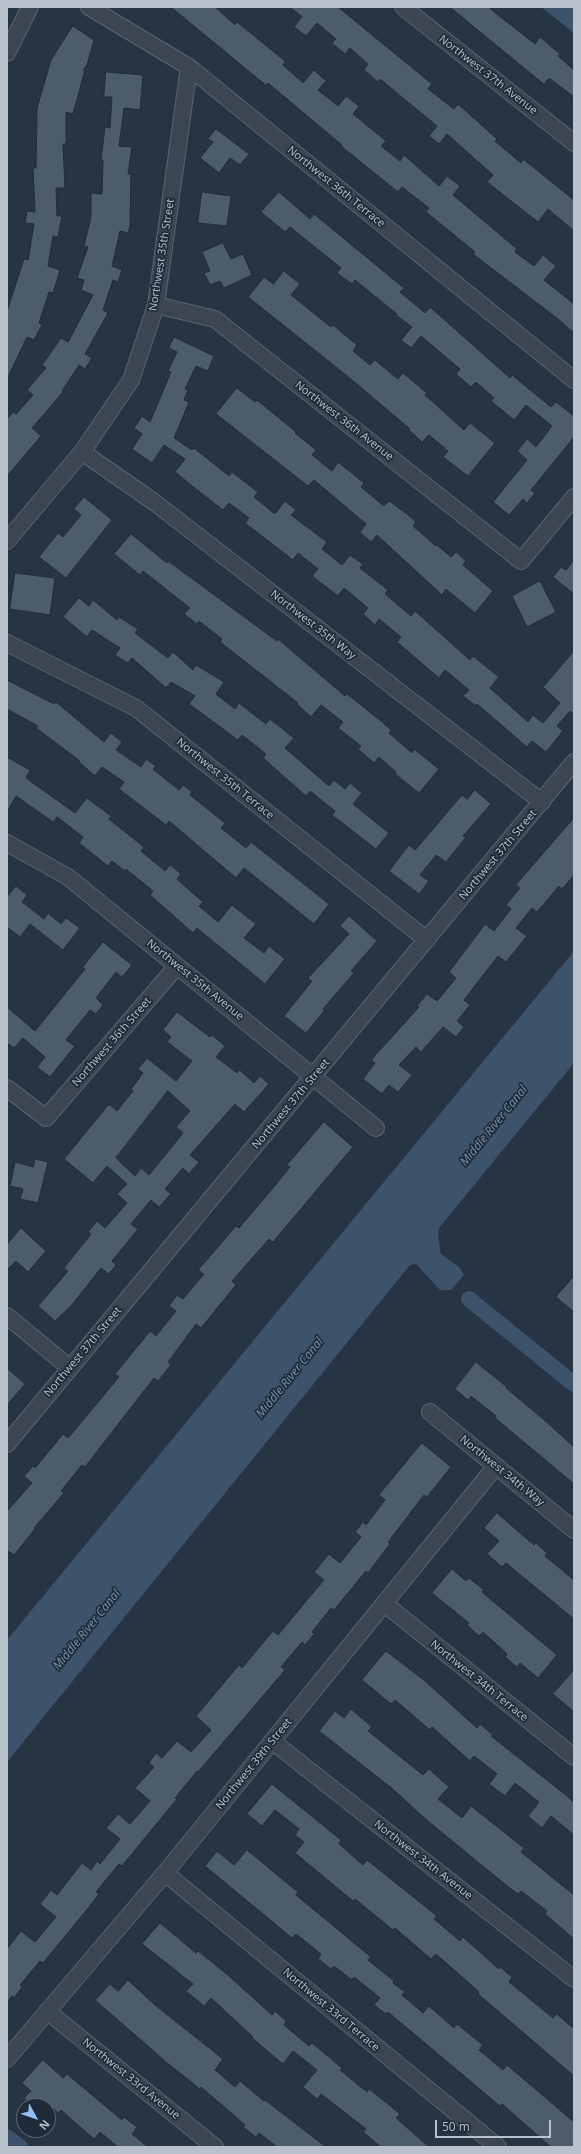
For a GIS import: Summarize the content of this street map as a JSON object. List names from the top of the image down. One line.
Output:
{"streets":{"street":["Northwest 37th Avenue","Northwest 36th Terrace","Northwest 35th Street","Northwest 36th Avenue","Northwest 35th Way","Northwest 35th Terrace","Northwest 37th Street","Northwest 35th Avenue","Northwest 36th Street","Northwest 34th Way","Northwest 34th Terrace","Northwest 39th Street","Northwest 34th Avenue","Northwest 33rd Terrace","Northwest 33rd Avenue"]},"crossings":[["Northwest 36th Terrace","Northwest 35th Street"],["Northwest 35th Street","Northwest 36th Avenue"],["Northwest 35th Street","Northwest 35th Way"],["Northwest 35th Way","Northwest 37th Street"],["Northwest 35th Terrace","Northwest 37th Street"],["Northwest 37th Street","Northwest 35th Avenue"],["Northwest 35th Avenue","Northwest 36th Street"],["Northwest 34th Way","Northwest 39th Street"],["Northwest 34th Terrace","Northwest 39th Street"],["Northwest 39th Street","Northwest 34th Avenue"],["Northwest 39th Street","Northwest 33rd Terrace"],["Northwest 39th Street","Northwest 33rd Avenue"]],"water":["Middle River Canal"],"scale_bar":"50 m","north":"bottom right"}
